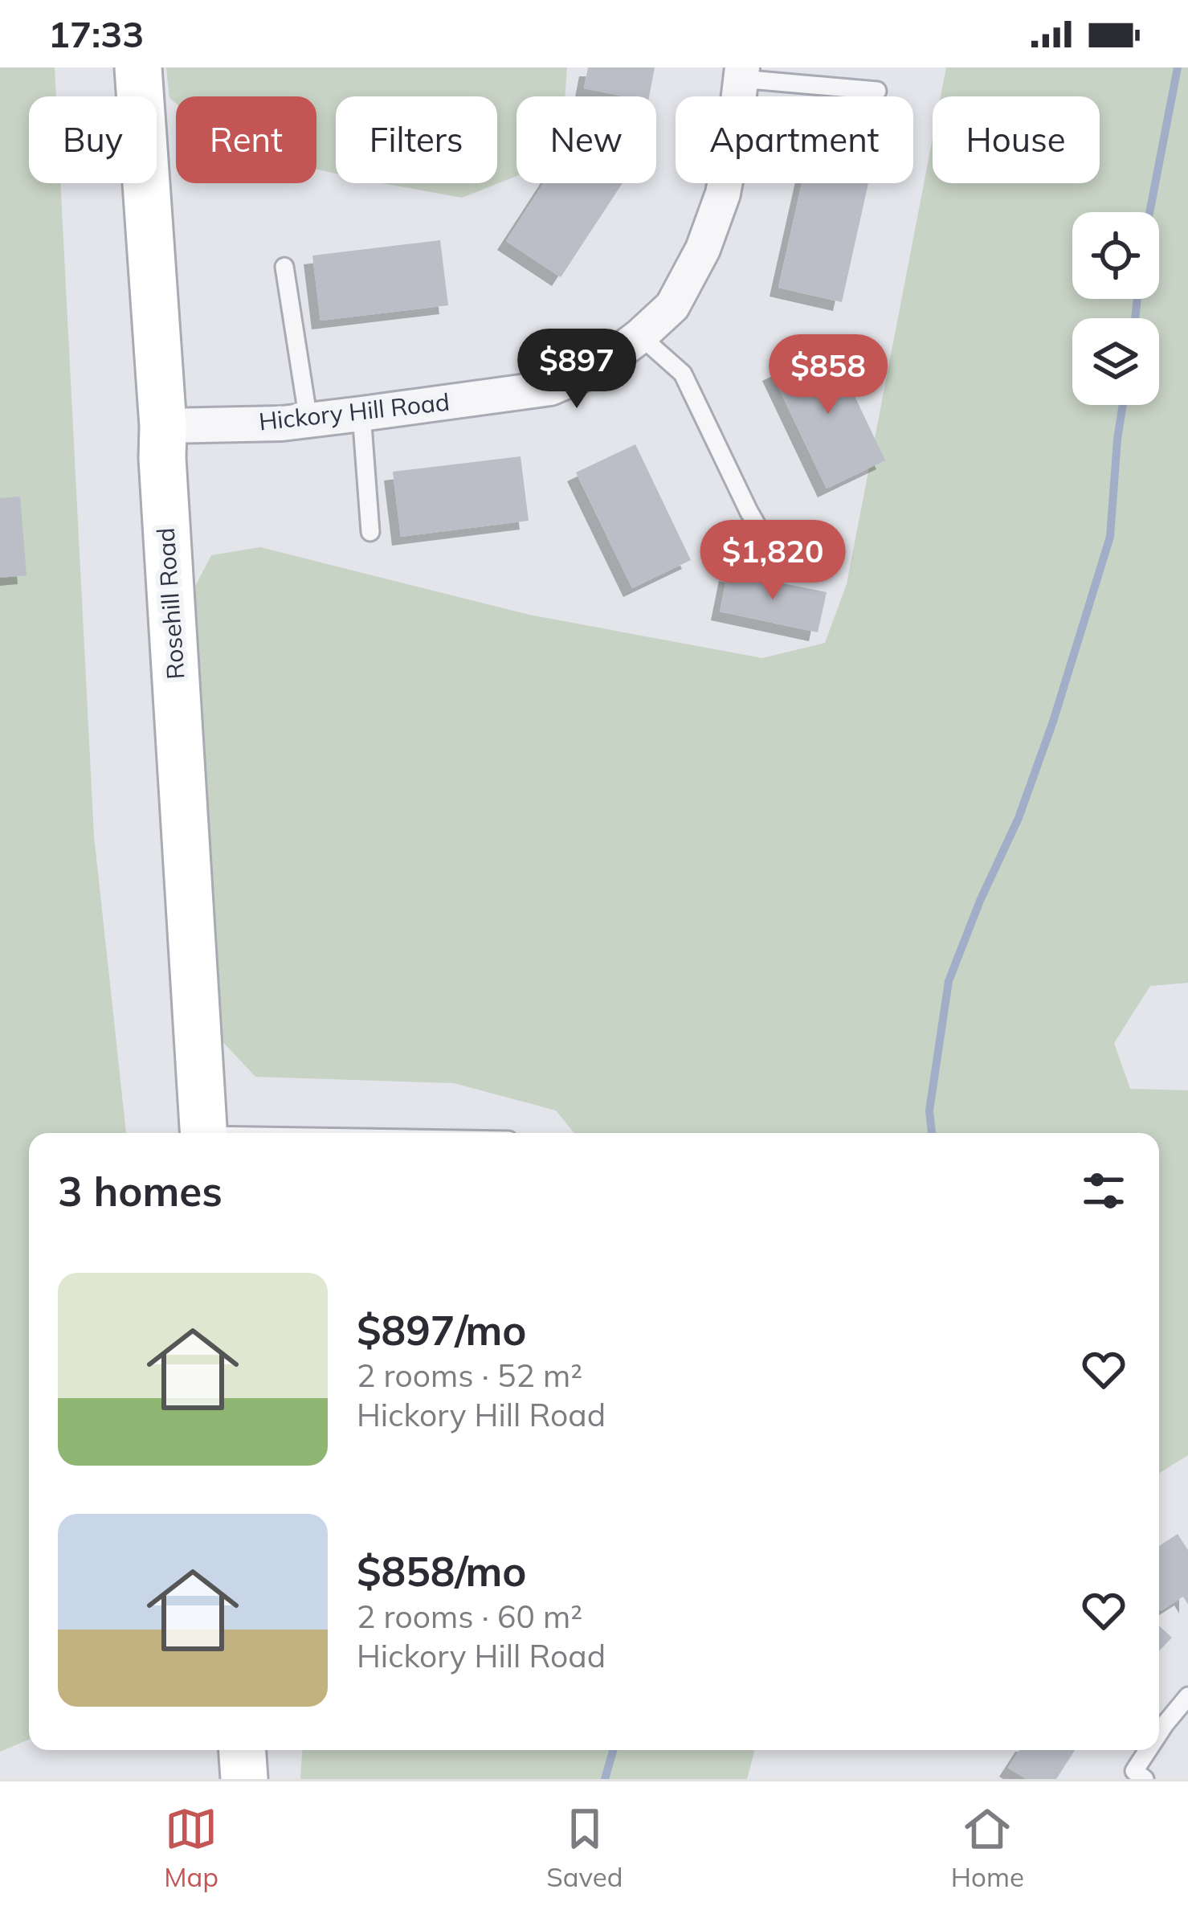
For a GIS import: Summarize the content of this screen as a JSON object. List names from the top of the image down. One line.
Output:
{"streets":{"main road":["Rosehill Road"],"street":["Hickory Hill Road"]},"crossings":[["Hickory Hill Road","Rosehill Road"]],"page":{"status":"17:33","chip":["Buy","Rent","Filters","New","Apartment","House"],"price":["$897","$858","$1,820"],"heading":"3 homes","list":[{"name":"$897/mo","note":"2 rooms · 52 m² · Hickory Hill Road"},{"name":"$858/mo","note":"2 rooms · 60 m² · Hickory Hill Road"}],"tabs":["Map","Saved","Home"]}}
